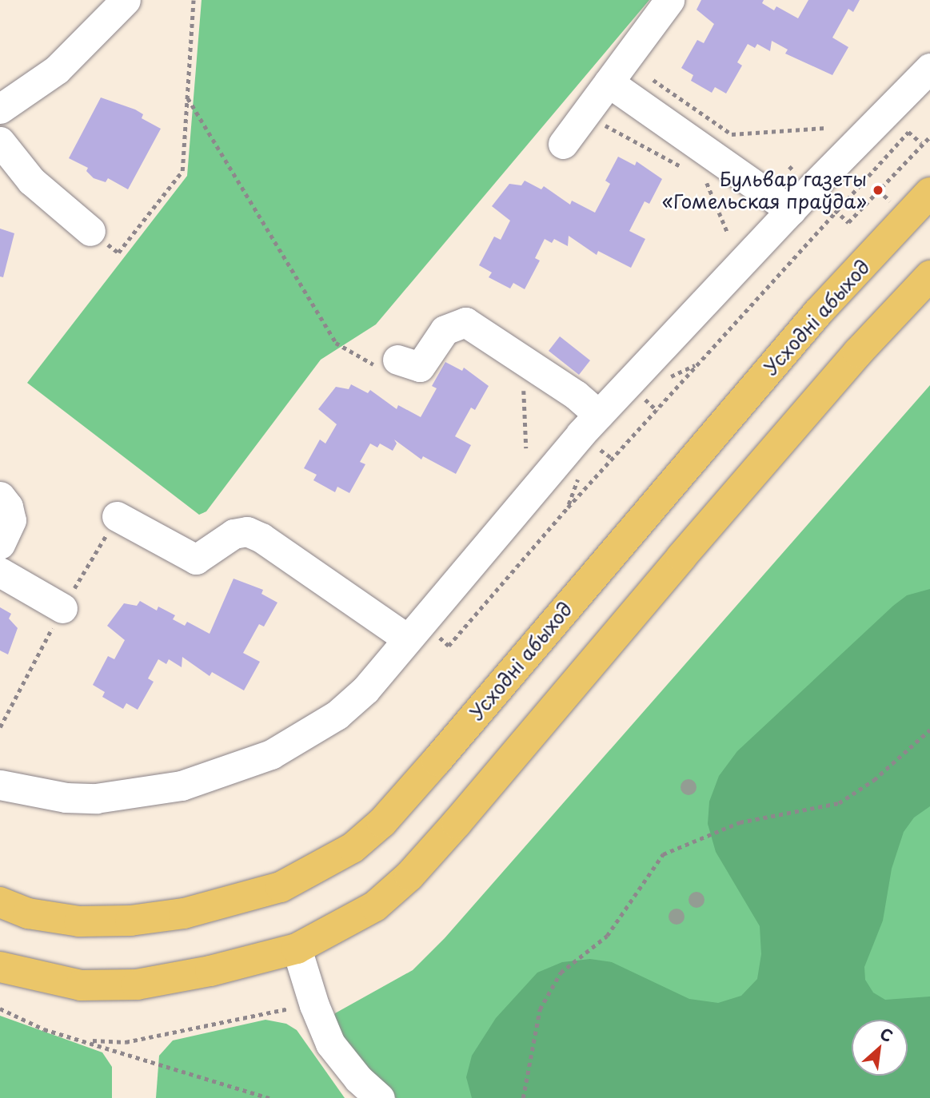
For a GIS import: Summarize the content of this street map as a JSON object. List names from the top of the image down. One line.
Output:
{"streets":{"main road":["Усходні абыход"]},"places":["Бульвар газеты «Гомельская праўда»"],"north":"top right"}
